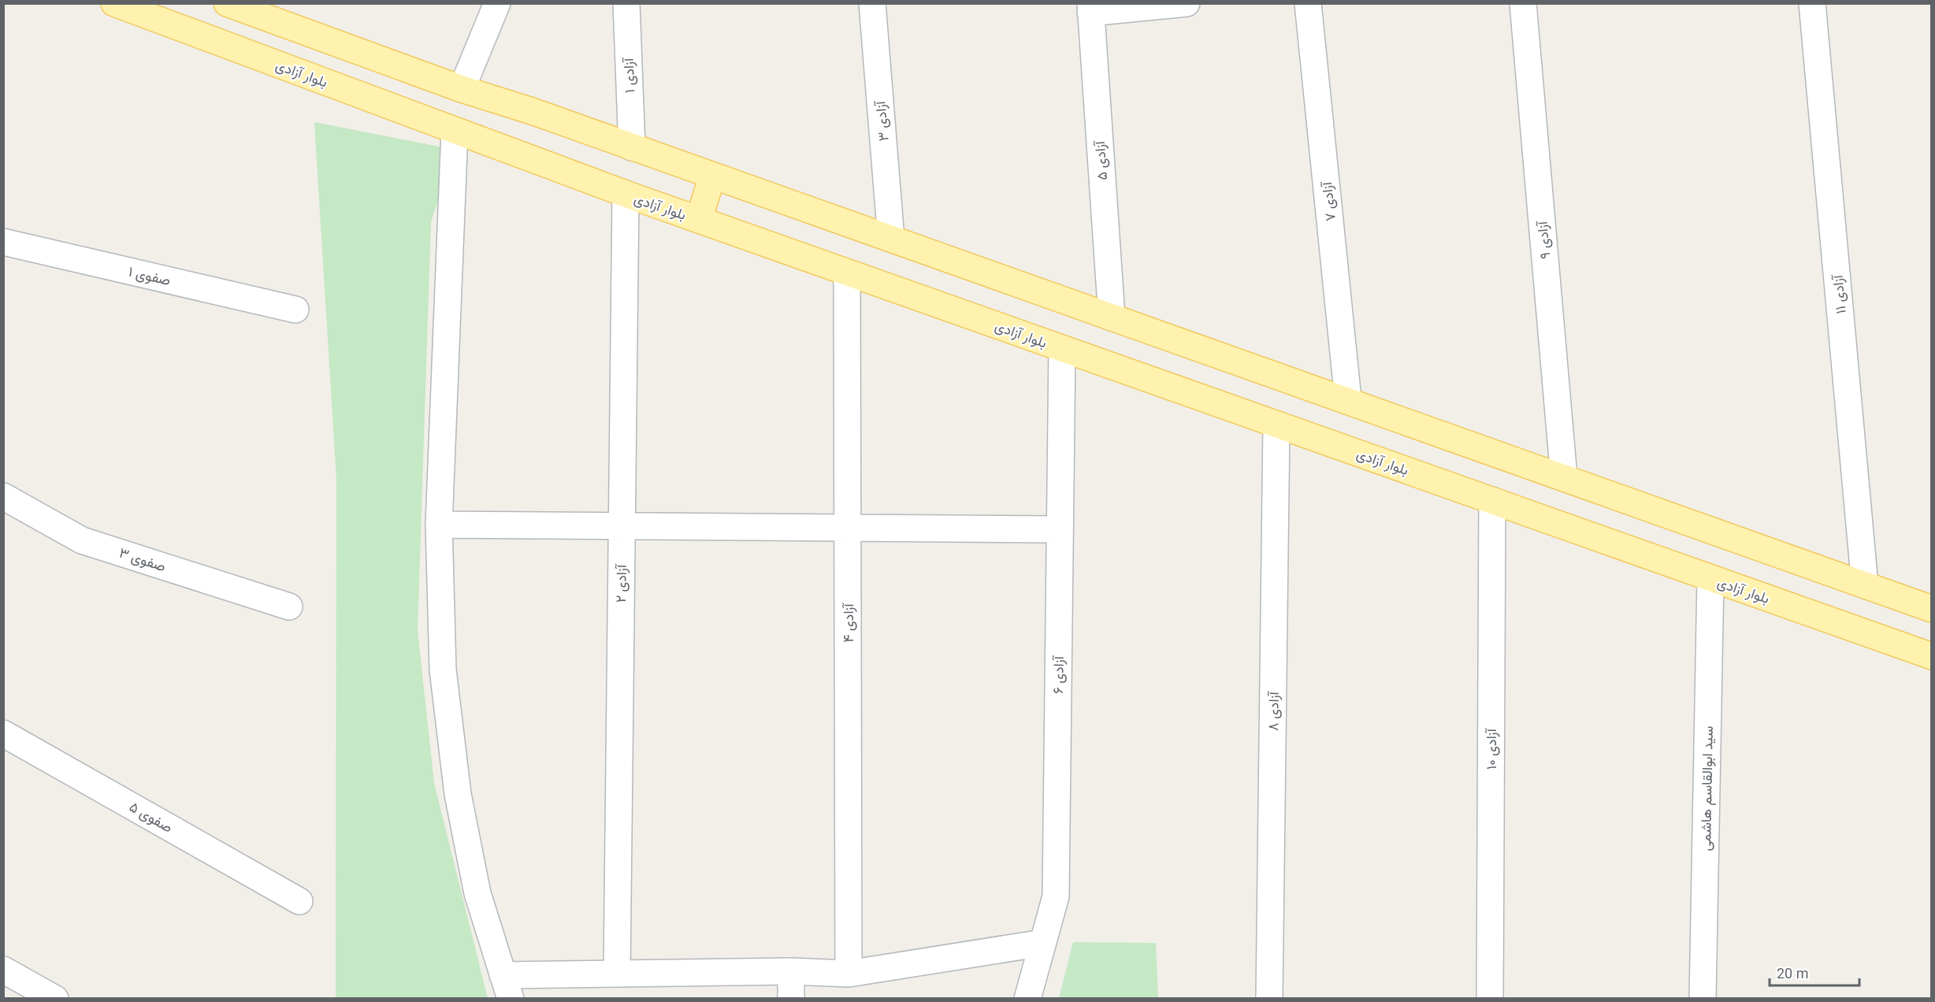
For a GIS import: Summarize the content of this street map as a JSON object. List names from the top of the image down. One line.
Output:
{"streets":{"main road":["بلوار آزادی"],"street":["آزادی ۱","آزادی ۳","آزادی ۵","آزادی ۷","آزادی ۹","صفوی ۱","آزادی ۱۱","صفوی ۳","آزادی ۲","آزادی ۴","آزادی ۶","آزادی ۸","آزادی ۱۰","سید ابوالقاسم هاشمی","صفوی ۵"]},"crossings":[["بلوار آزادی","آزادی ۲"],["بلوار آزادی","آزادی ۴"],["بلوار آزادی","آزادی ۶"],["بلوار آزادی","آزادی ۸"],["بلوار آزادی","آزادی ۱۰"],["بلوار آزادی","سید ابوالقاسم هاشمی"]],"scale_bar":"20 m"}
